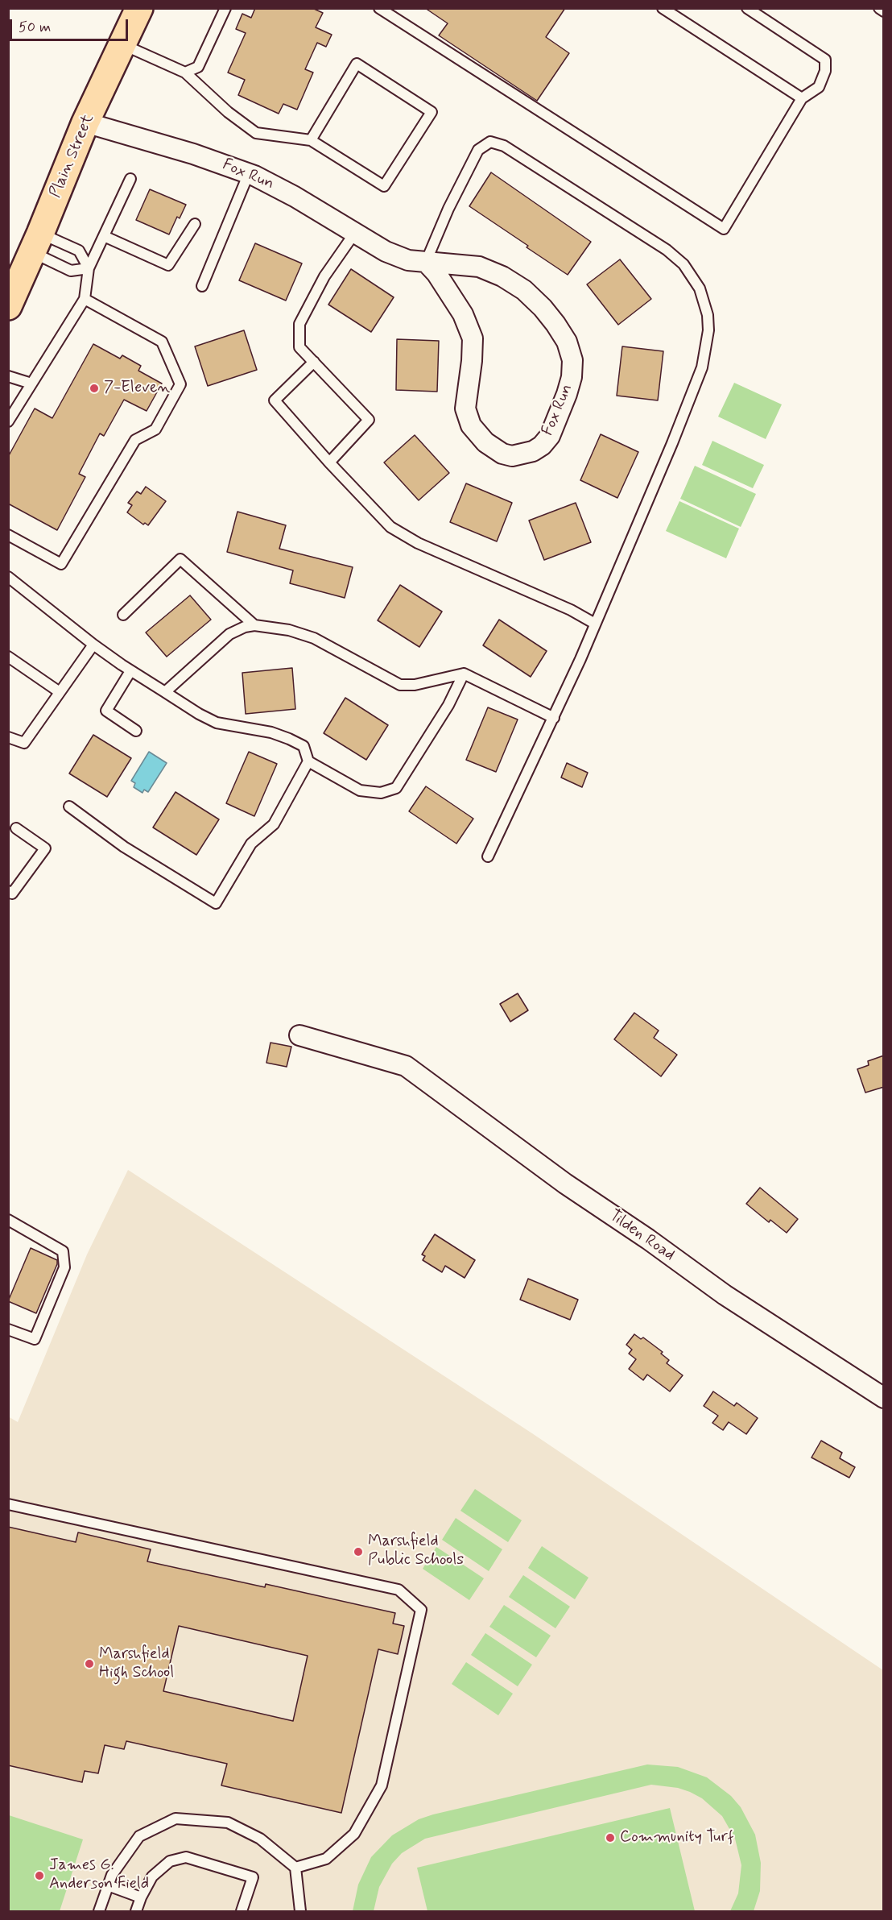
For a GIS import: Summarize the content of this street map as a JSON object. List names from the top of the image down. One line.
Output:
{"streets":{"main road":["Plain Street"],"street":["Fox Run","Tilden Road"]},"crossings":[["Plain Street","Fox Run"]],"places":["7-Eleven","Marshfield Public Schools","Marshfield High School","Community Turf","James G. Anderson Field"],"scale_bar":"50 m"}
